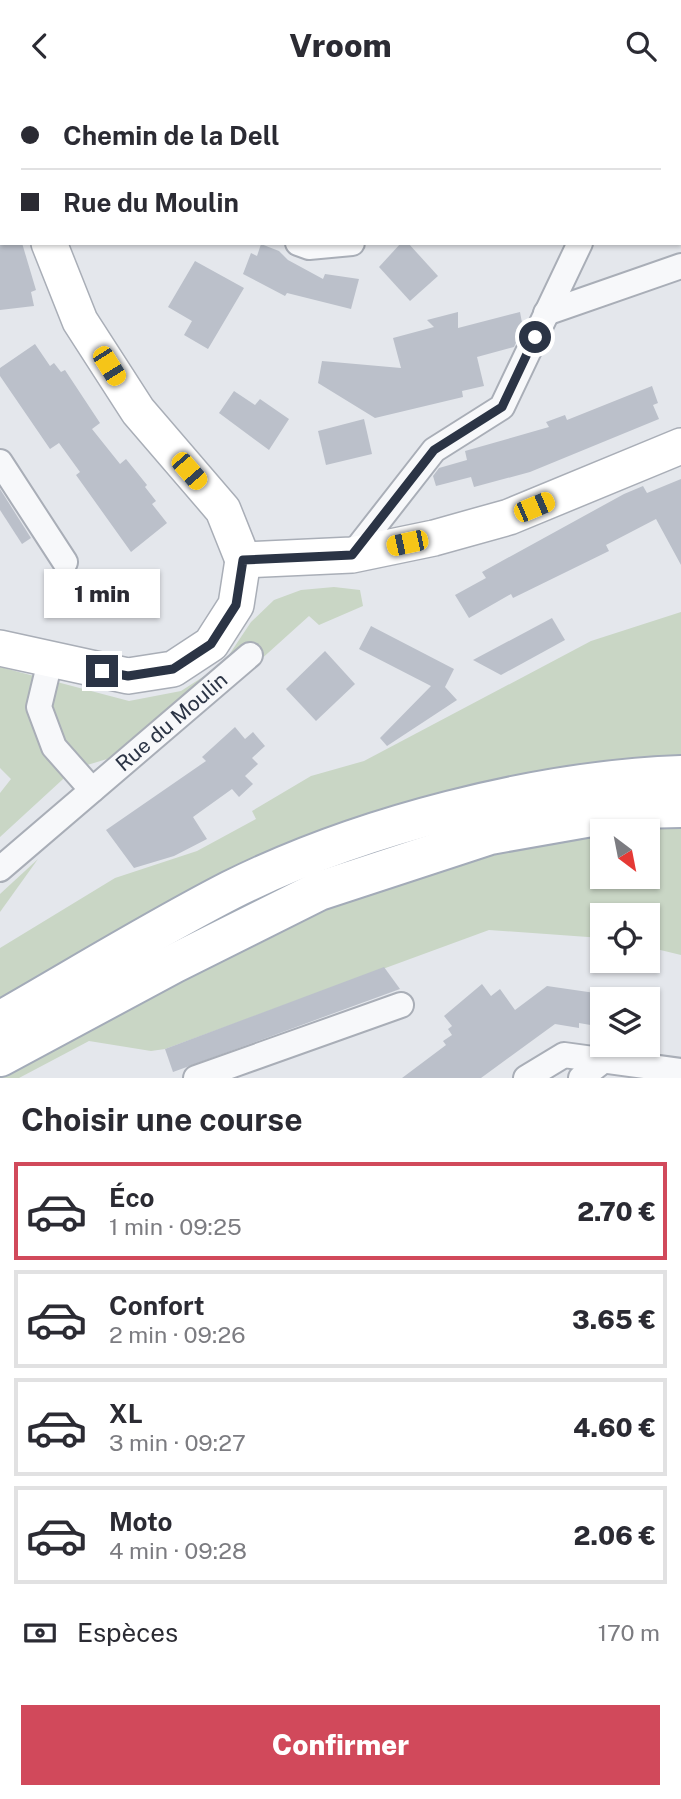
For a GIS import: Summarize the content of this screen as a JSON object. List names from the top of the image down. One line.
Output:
{"streets":{"main road":["Rue du Moulin"]},"north":"bottom right","page":{"header":"Vroom","banner":["Chemin de la Dell","Rue du Moulin"],"bubble":"1 min","heading":"Choisir une course","list":[{"name":"Éco","note":"1 min · 09:25","value":"2.70 €"},{"name":"Confort","note":"2 min · 09:26","value":"3.65 €"},{"name":"XL","note":"3 min · 09:27","value":"4.60 €"},{"name":"Moto","note":"4 min · 09:28","value":"2.06 €"}],"pay":["Espèces","170 m"],"buttons":"Confirmer"}}
